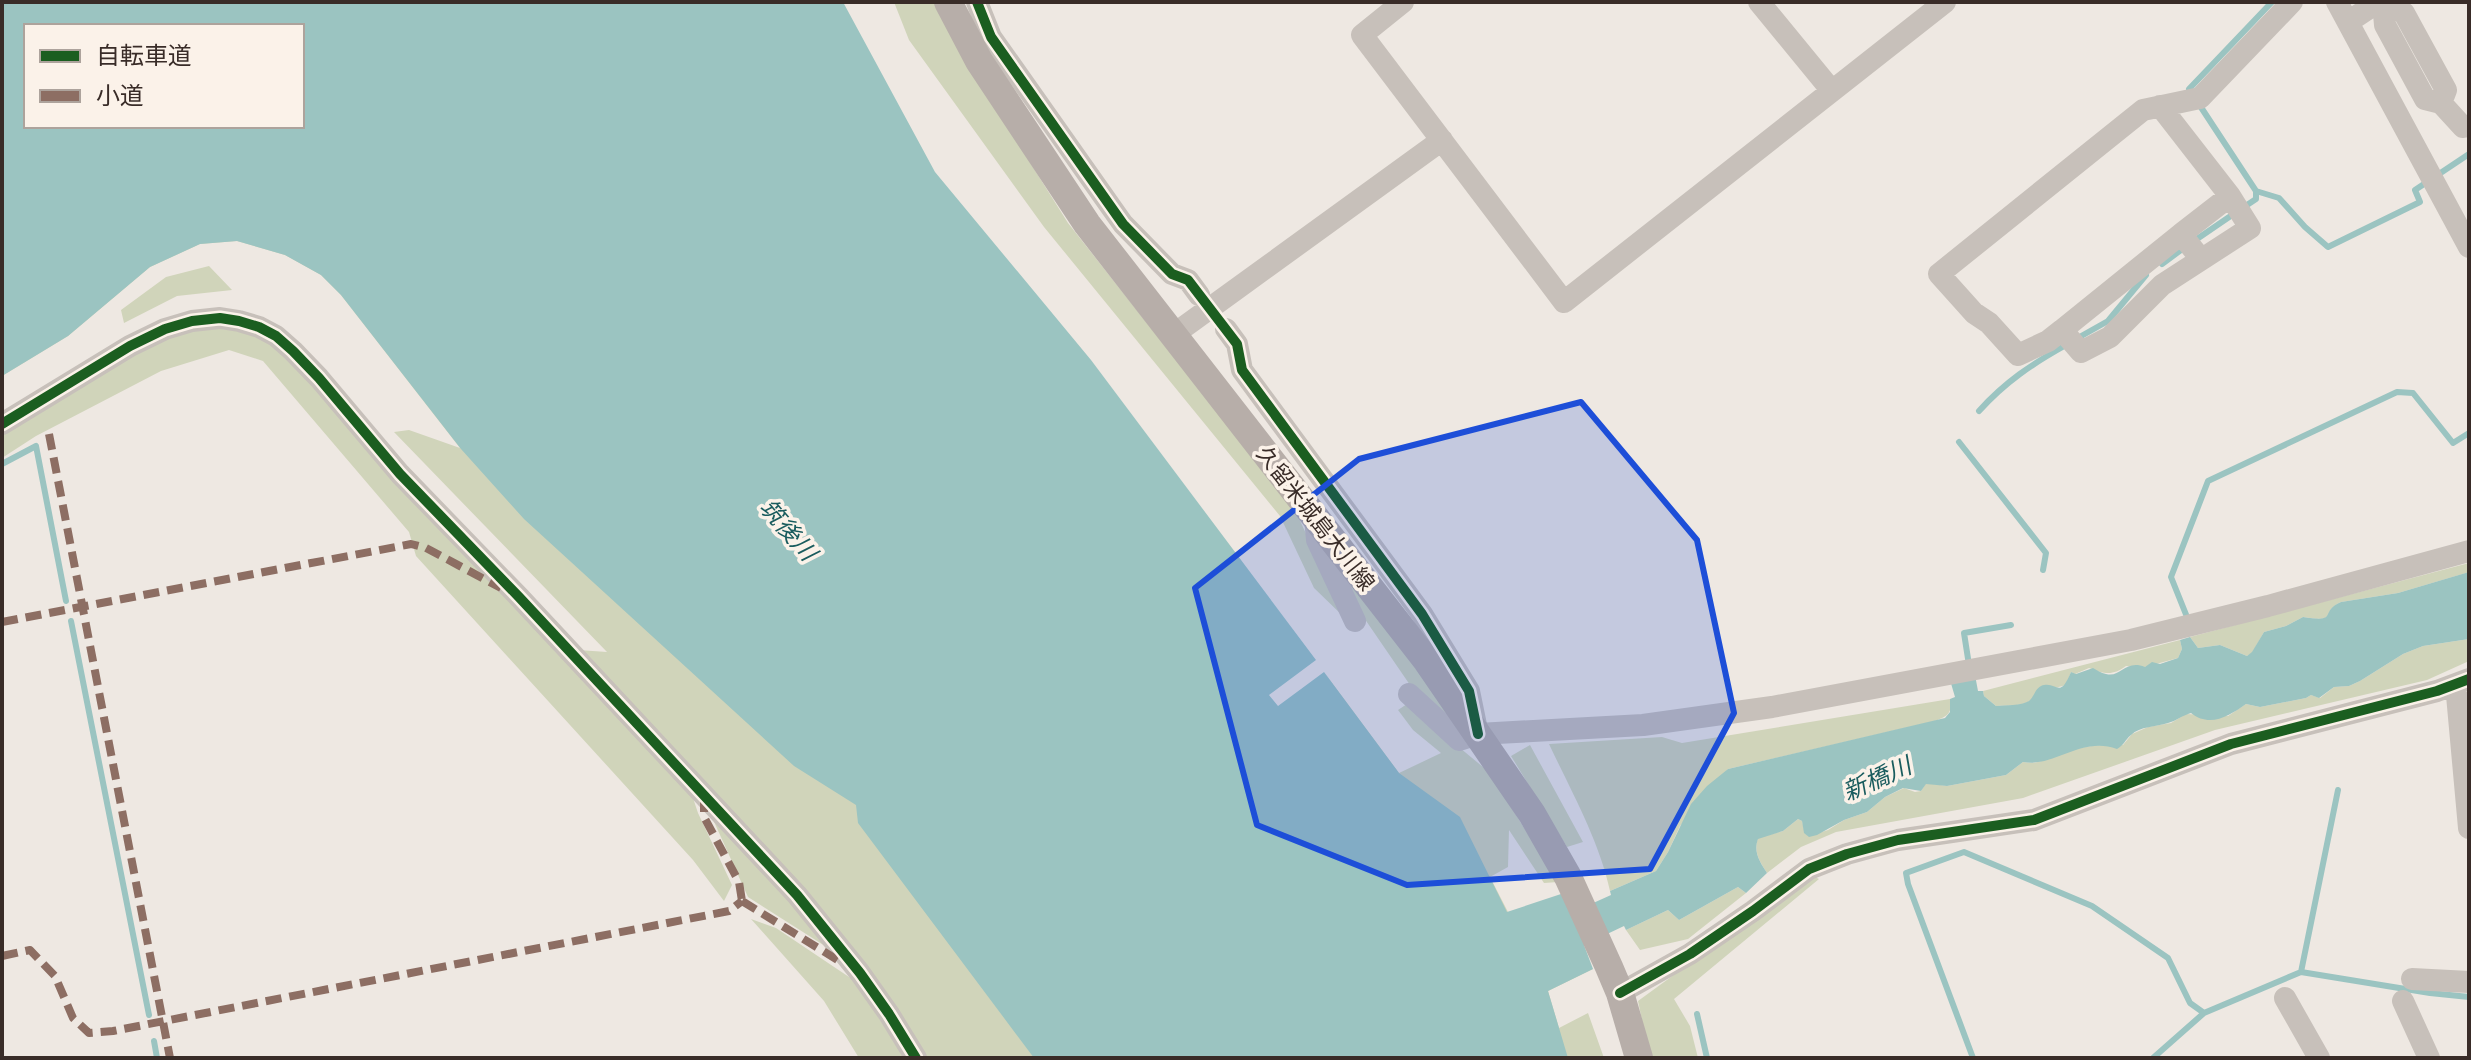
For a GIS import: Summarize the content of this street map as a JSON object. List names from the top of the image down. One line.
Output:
{"streets":{"main road":["久留米城島大川線"]},"water":["筑後川","新橋川"],"legend":["自転車道","小道"]}
